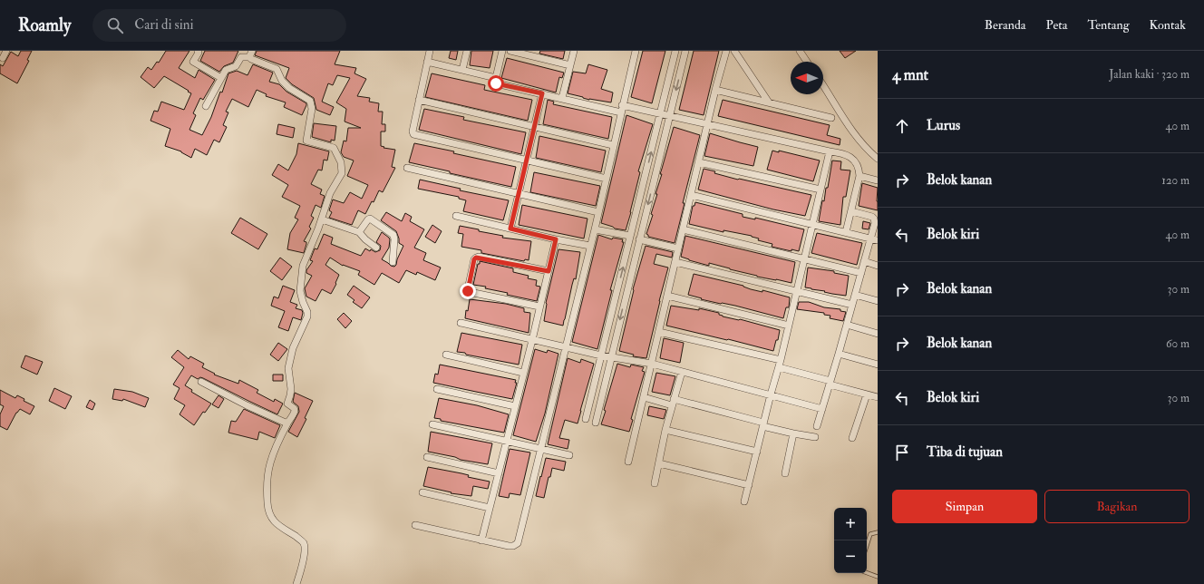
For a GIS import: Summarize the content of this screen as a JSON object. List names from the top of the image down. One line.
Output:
{"north":"left","page":{"header":"Roamly","search":"Cari di sini","nav":["Beranda","Peta","Tentang","Kontak"],"heading":["4 mnt","Jalan kaki · 320 m"],"list":[["Lurus","40 m"],["Belok kanan","120 m"],["Belok kiri","40 m"],["Belok kanan","30 m"],["Belok kanan","60 m"],["Belok kiri","30 m"],"Tiba di tujuan"],"buttons":["Simpan","Bagikan"],"map_buttons":["+","−"]}}
